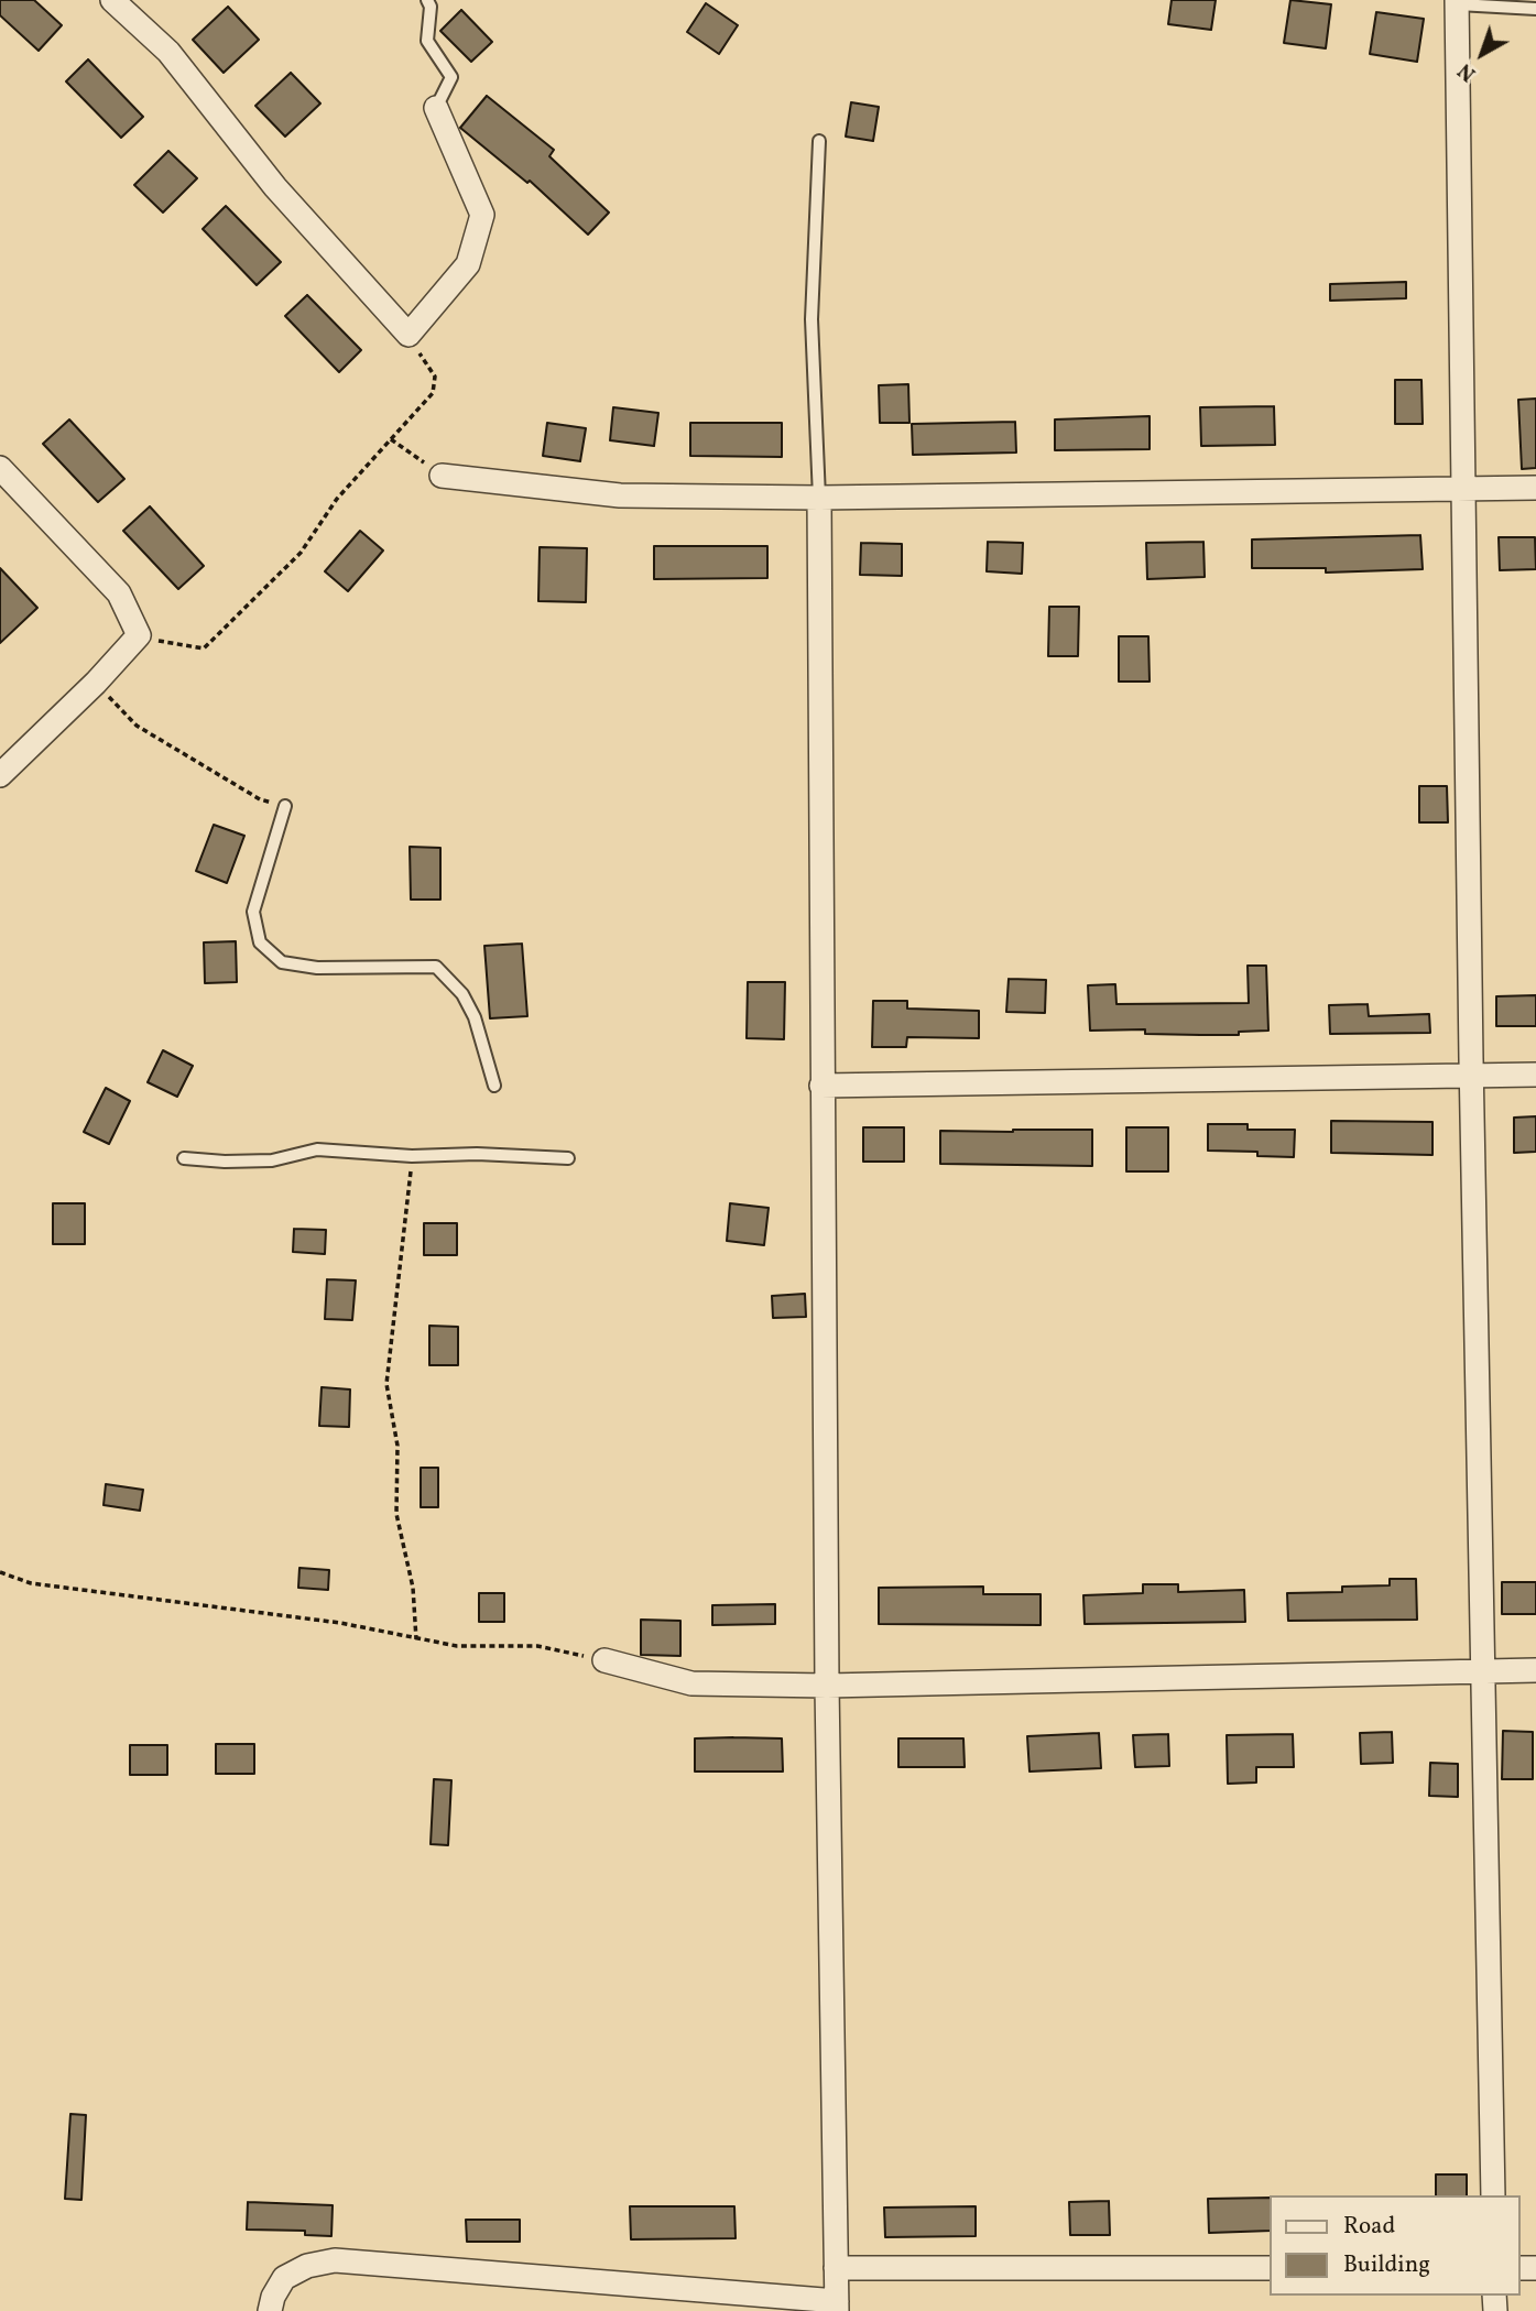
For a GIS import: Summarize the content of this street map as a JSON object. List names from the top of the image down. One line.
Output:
{"legend":["Road","Building"],"north":"bottom left"}
